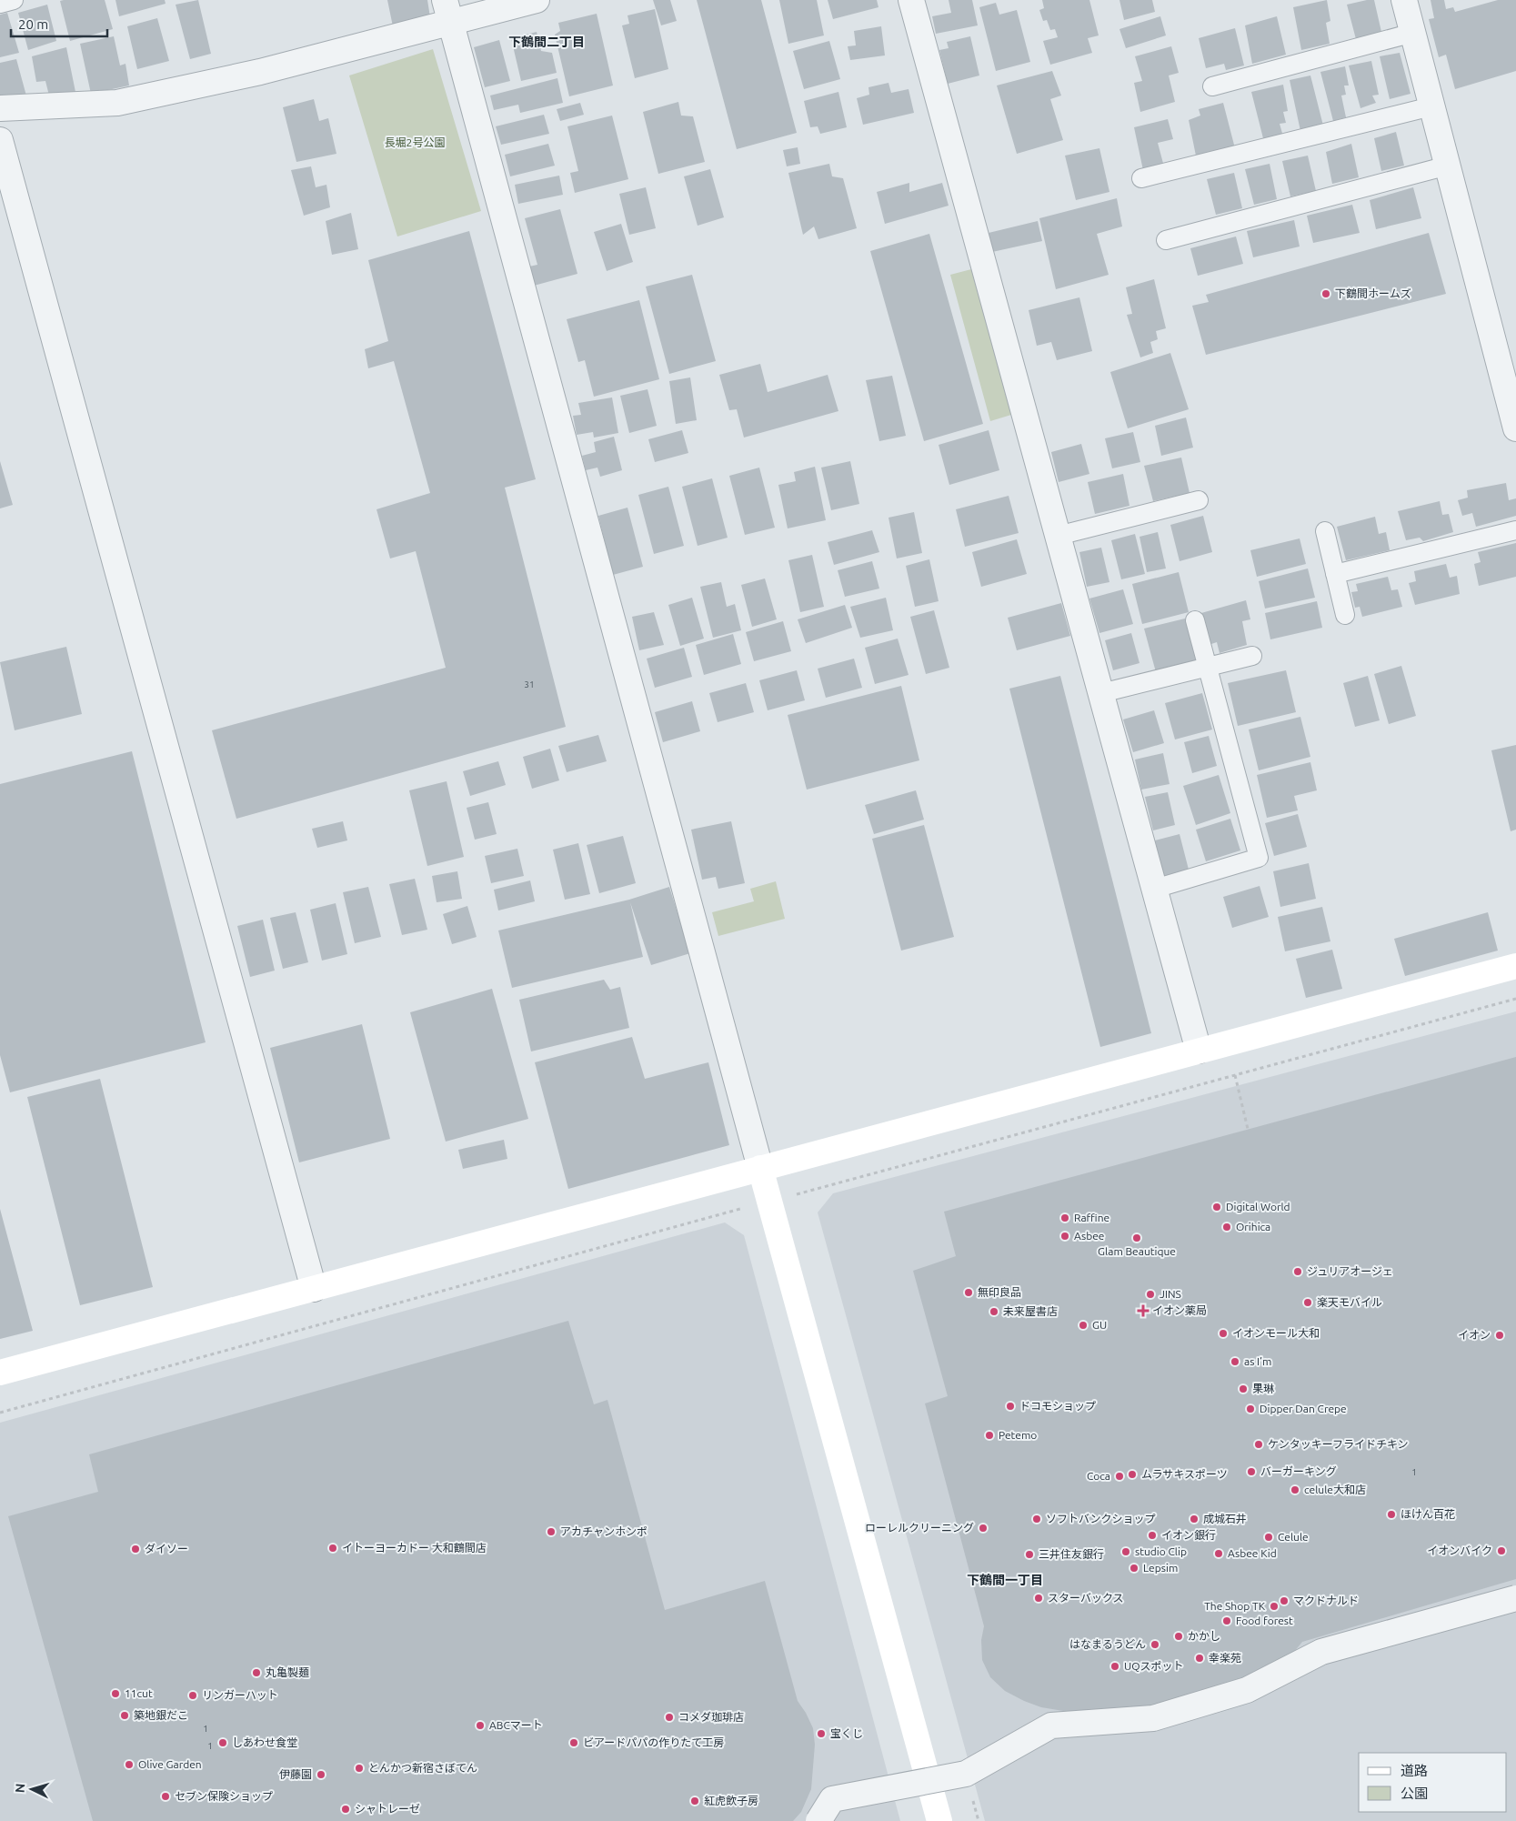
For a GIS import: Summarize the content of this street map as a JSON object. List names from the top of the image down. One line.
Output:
{"districts":["下鶴間二丁目","下鶴間一丁目"],"parks":["長堀2号公園"],"places":{"other":["下鶴間ホームズ","Digital World","Raffine","Orihica","Asbee","Glam Beautique","ジュリアオージェ","無印良品","JINS","楽天モバイル","未来屋書店","GU","イオンモール大和","イオン","as I’m","果琳","ドコモショップ","Dipper Dan Crepe","Petemo","ケンタッキーフライドチキン","バーガーキング","ムラサキスポーツ","Coca","celule大和店","ほけん百花","ソフトバンクショップ","成城石井","ローレルクリーニング","アカチャンホンポ","イオン銀行","Celule","イトーヨーカドー 大和鶴間店","ダイソー","イオンバイク","studio Clip","Asbee Kid","三井住友銀行","Lepsim","スターバックス","マクドナルド","The Shop TK","Food forest","かかし","はなまるうどん","幸楽苑","UQスポット","丸亀製麺","11cut","リンガーハット","築地銀だこ","コメダ珈琲店","ABCマート","宝くじ","しあわせ食堂","ビアードパパの作りたて工房","Olive Garden","とんかつ新宿さぼてん","伊藤園","セブン保険ショップ","紅虎飲子房","シャトレーゼ"],"health":["イオン薬局"]},"house_numbers":["31","1","1","1"],"legend":["道路","公園"],"scale_bar":"20 m","north":"left"}
